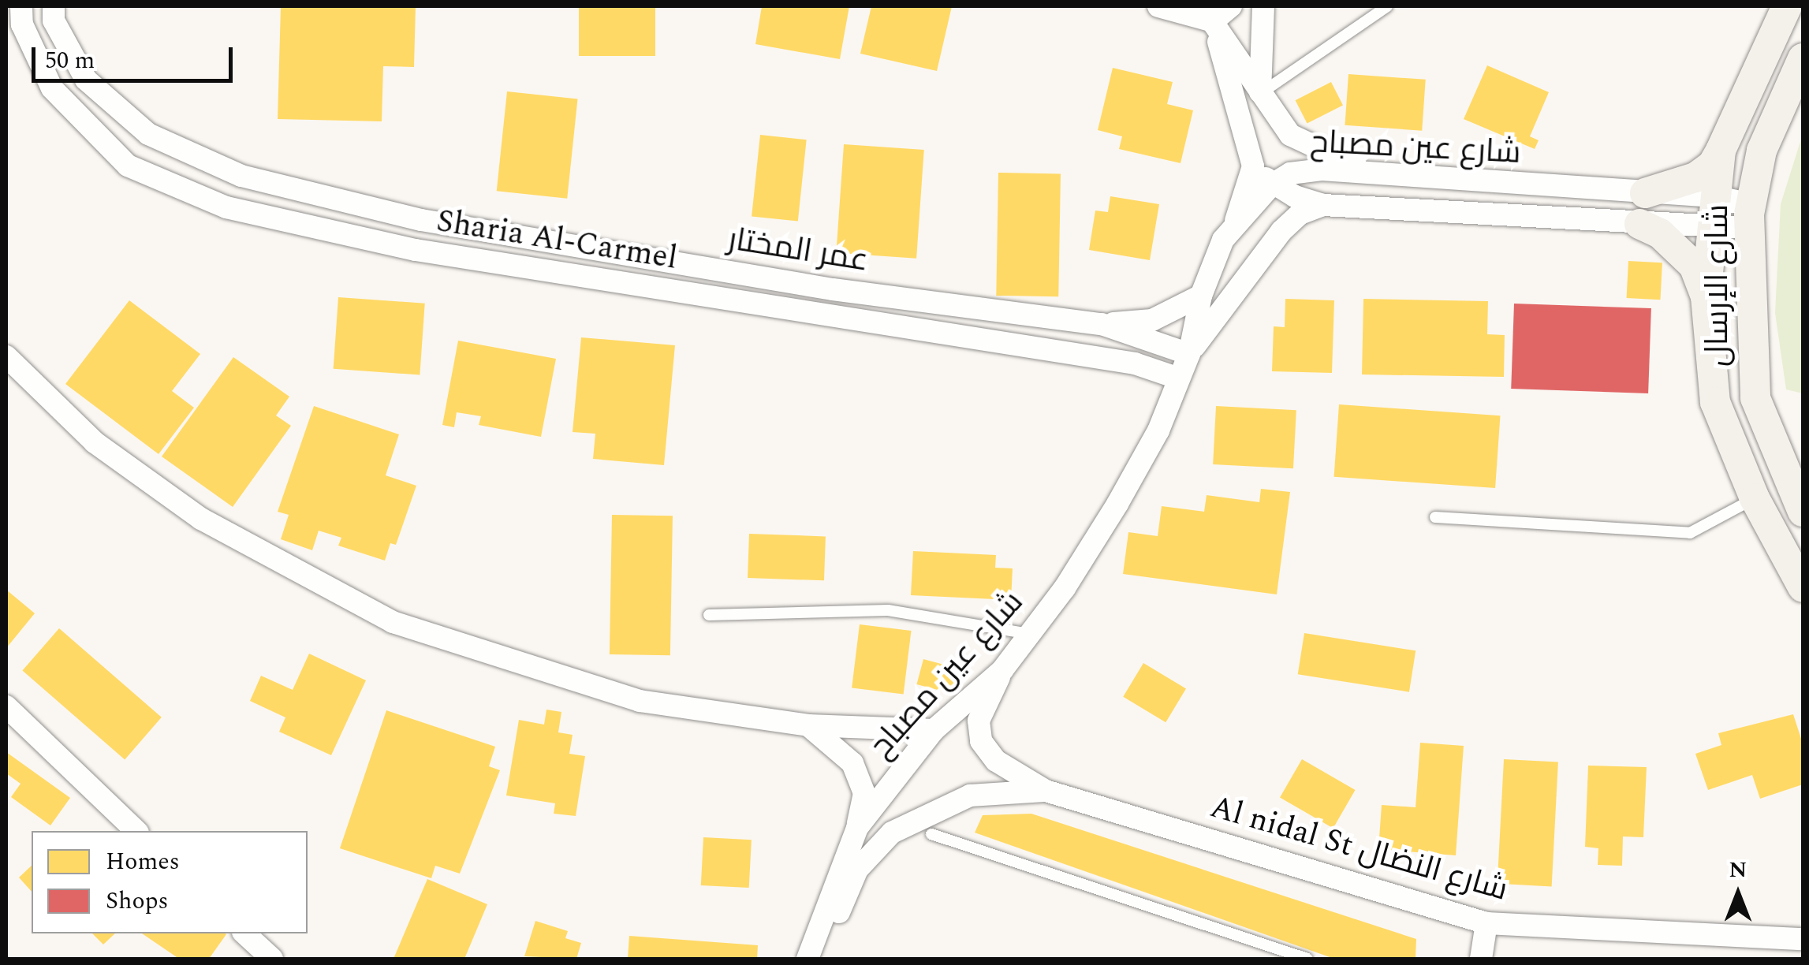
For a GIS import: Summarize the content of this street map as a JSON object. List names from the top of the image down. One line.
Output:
{"streets":{"main road":["شارع الإرسال"],"street":["شارع عين مصباح","Sharia Al-Carmel","عمر المختار","Al nidal St شارع النضال"]},"crossings":[["شارع عين مصباح","Sharia Al-Carmel"],["شارع عين مصباح","عمر المختار"],["شارع عين مصباح","شارع الإرسال"]],"legend":["Homes","Shops"],"scale_bar":"50 m","north":"top"}
